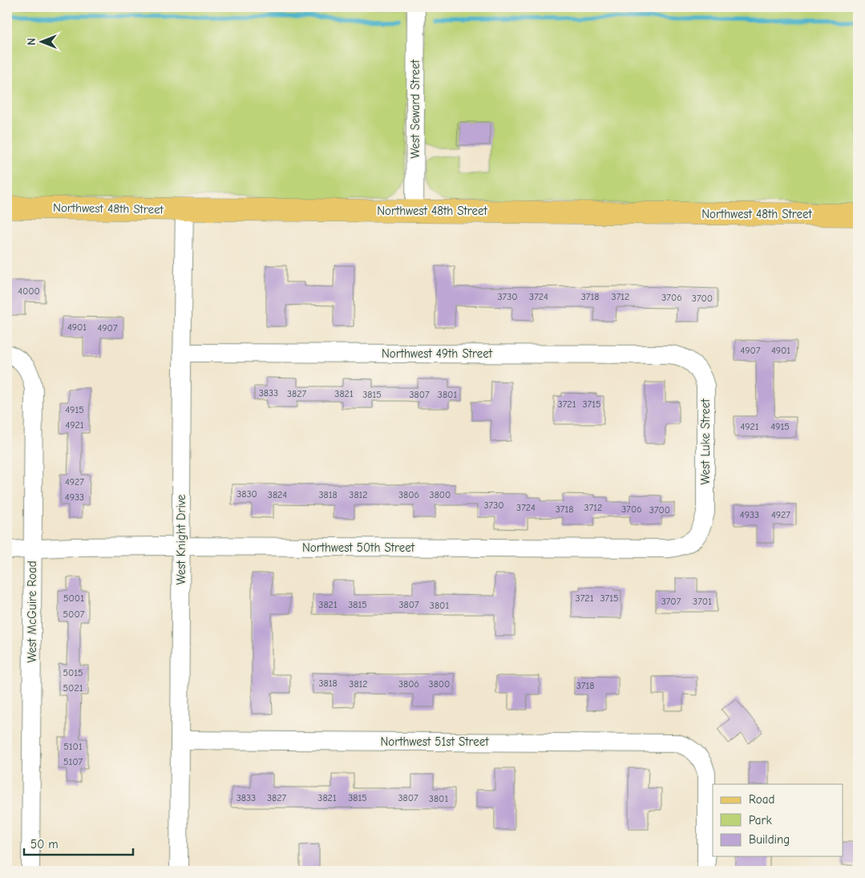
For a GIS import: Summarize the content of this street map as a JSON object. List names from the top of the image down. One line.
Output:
{"streets":{"main road":["Northwest 48th Street"],"street":["West Seward Street","Northwest 49th Street","West Luke Street","West Knight Drive","Northwest 50th Street","West McGuire Road","Northwest 51st Street"]},"crossings":[["West Seward Street","Northwest 48th Street"],["Northwest 48th Street","West Knight Drive"],["Northwest 49th Street","West Luke Street"],["Northwest 49th Street","West Knight Drive"],["West Luke Street","Northwest 50th Street"],["West Knight Drive","Northwest 50th Street"],["West Knight Drive","Northwest 51st Street"],["Northwest 50th Street","West McGuire Road"]],"house_numbers":["4000","3730","3724","3718","3712","3706","3700","4901","4907","4907","4901","3833","3827","3821","3815","3807","3801","3721","3715","4915","4921","4921","4915","4927","3830","3824","3818","3812","3806","3800","4933","3730","3724","3712","3718","3706","3700","4933","4927","5001","3721","3715","3707","3701","3821","3815","3807","3801","5007","5015","3818","3812","3806","3800","3718","5021","5101","5107","3833","3827","3821","3815","3807","3801"],"legend":["Road","Park","Building"],"scale_bar":"50 m","north":"left"}
